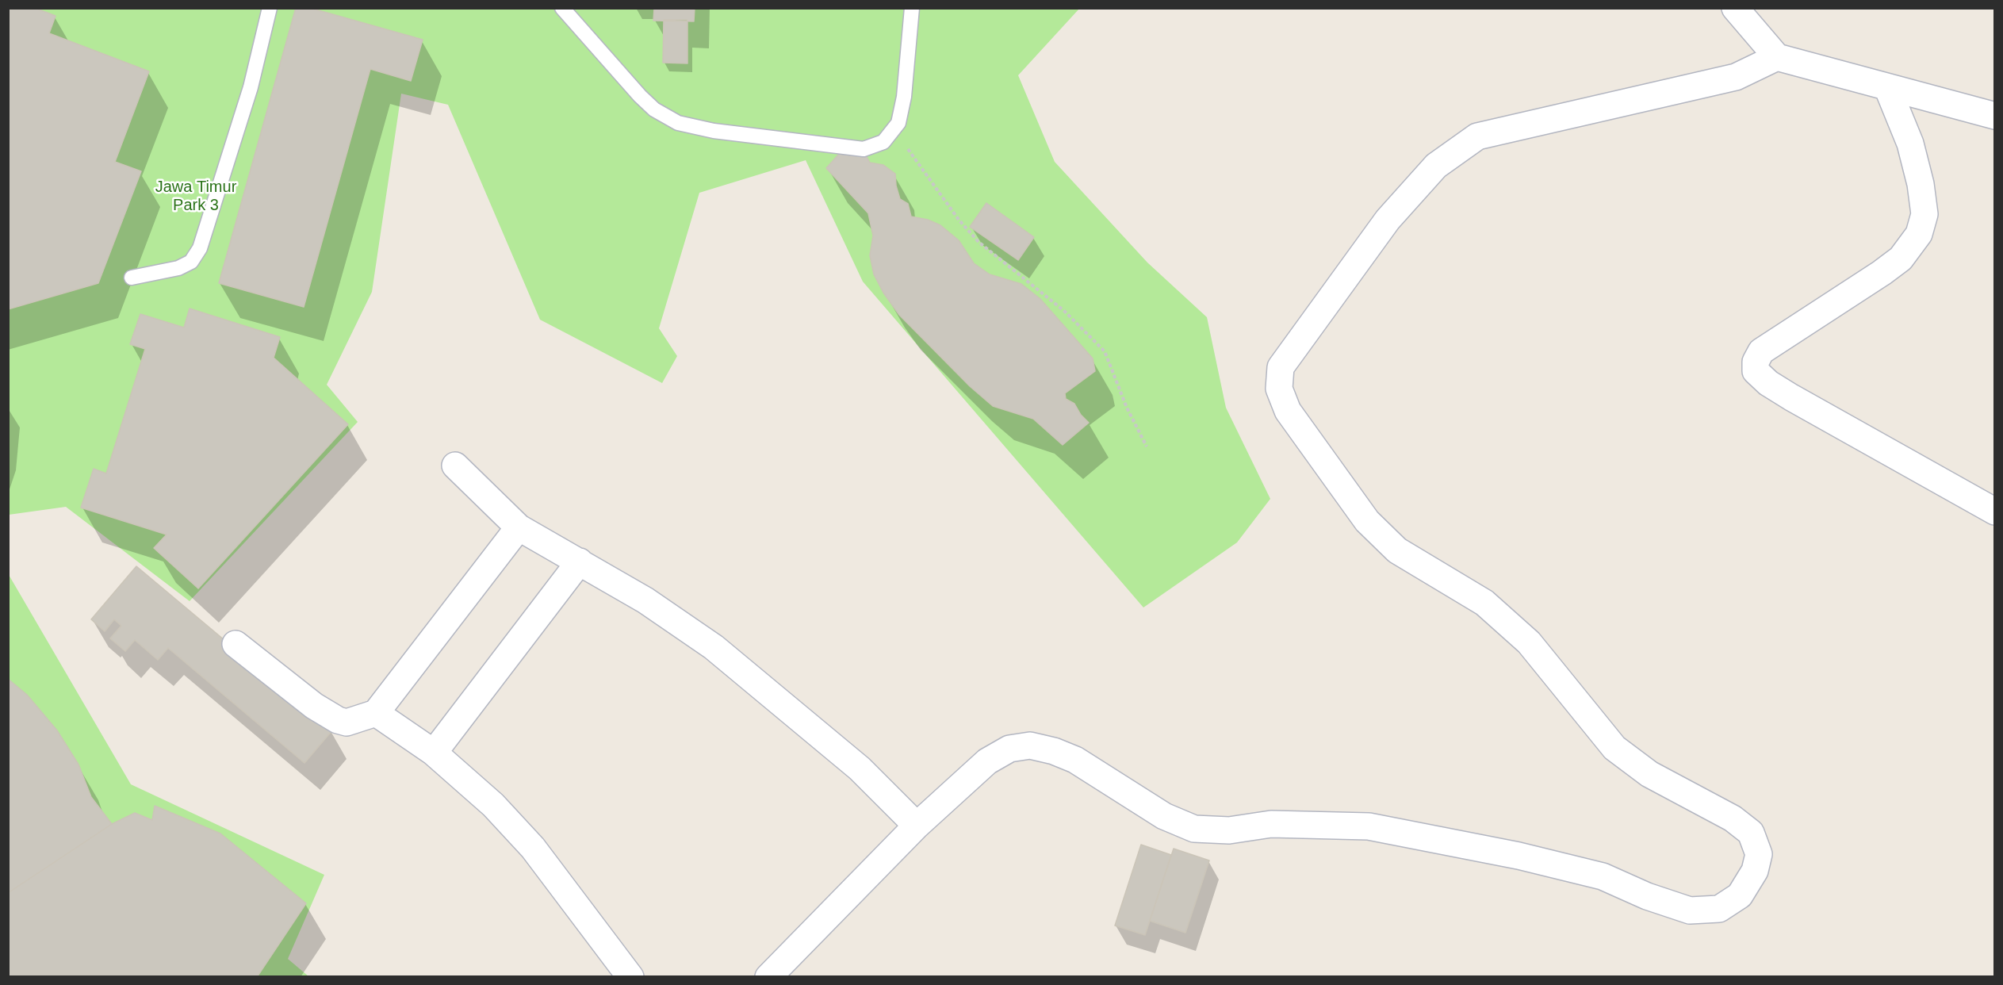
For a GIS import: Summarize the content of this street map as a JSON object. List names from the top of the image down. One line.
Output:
{"parks":["Jawa Timur Park 3"]}
